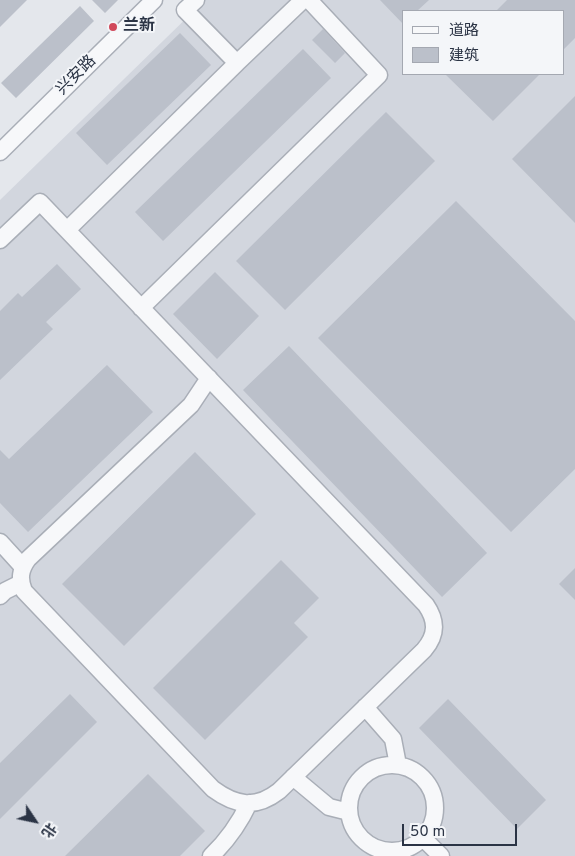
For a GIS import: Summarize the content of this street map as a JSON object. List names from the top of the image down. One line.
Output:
{"streets":{"street":["兴安路"]},"places":["兰新"],"legend":["道路","建筑"],"scale_bar":"50 m","north":"bottom right"}
